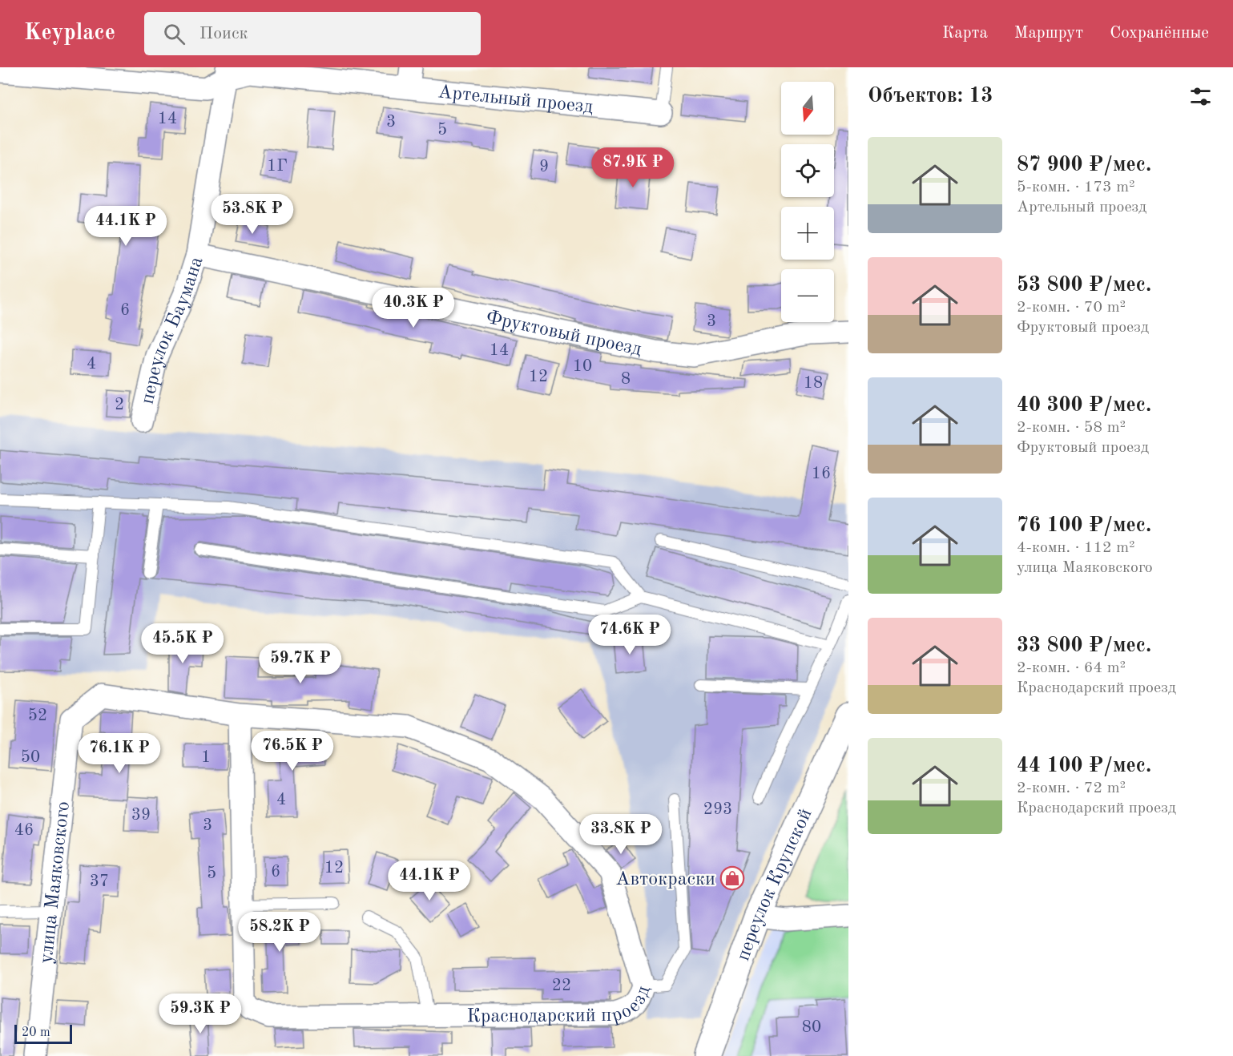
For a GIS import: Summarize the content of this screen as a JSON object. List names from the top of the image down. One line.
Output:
{"streets":{"street":["Артельный проезд","переулок Баумана","Фруктовый проезд","улица Маяковского","переулок Крупской","Краснодарский проезд"]},"crossings":[["Артельный проезд","переулок Баумана"],["переулок Баумана","Фруктовый проезд"],["улица Маяковского","Краснодарский проезд"]],"places":{"shop":["Автокраски"]},"house_numbers":["14","3","5","1Г","9","6","3","14","4","10","12","8","18","2","16","52","50","1","4","293","39","3","46","12","6","5","37","22","80"],"scale_bar":"20 m","north":"bottom","page":{"header":"Keyplace","search":"Поиск","nav":["Карта","Маршрут","Сохранённые"],"heading":"Объектов: 13","map_buttons":["+","−"],"list":[{"name":"87 900 ₽/мес.","note":"5-комн. · 173 m² · Артельный проезд"},{"name":"53 800 ₽/мес.","note":"2-комн. · 70 m² · Фруктовый проезд"},{"name":"40 300 ₽/мес.","note":"2-комн. · 58 m² · Фруктовый проезд"},{"name":"76 100 ₽/мес.","note":"4-комн. · 112 m² · улица Маяковского"},{"name":"33 800 ₽/мес.","note":"2-комн. · 64 m² · Краснодарский проезд"},{"name":"44 100 ₽/мес.","note":"2-комн. · 72 m² · Краснодарский проезд"}],"price":["87.9K ₽","53.8K ₽","44.1K ₽","40.3K ₽","74.6K ₽","45.5K ₽","59.7K ₽","76.5K ₽","76.1K ₽","33.8K ₽","44.1K ₽","58.2K ₽","59.3K ₽"],"scale":"20 m"}}
